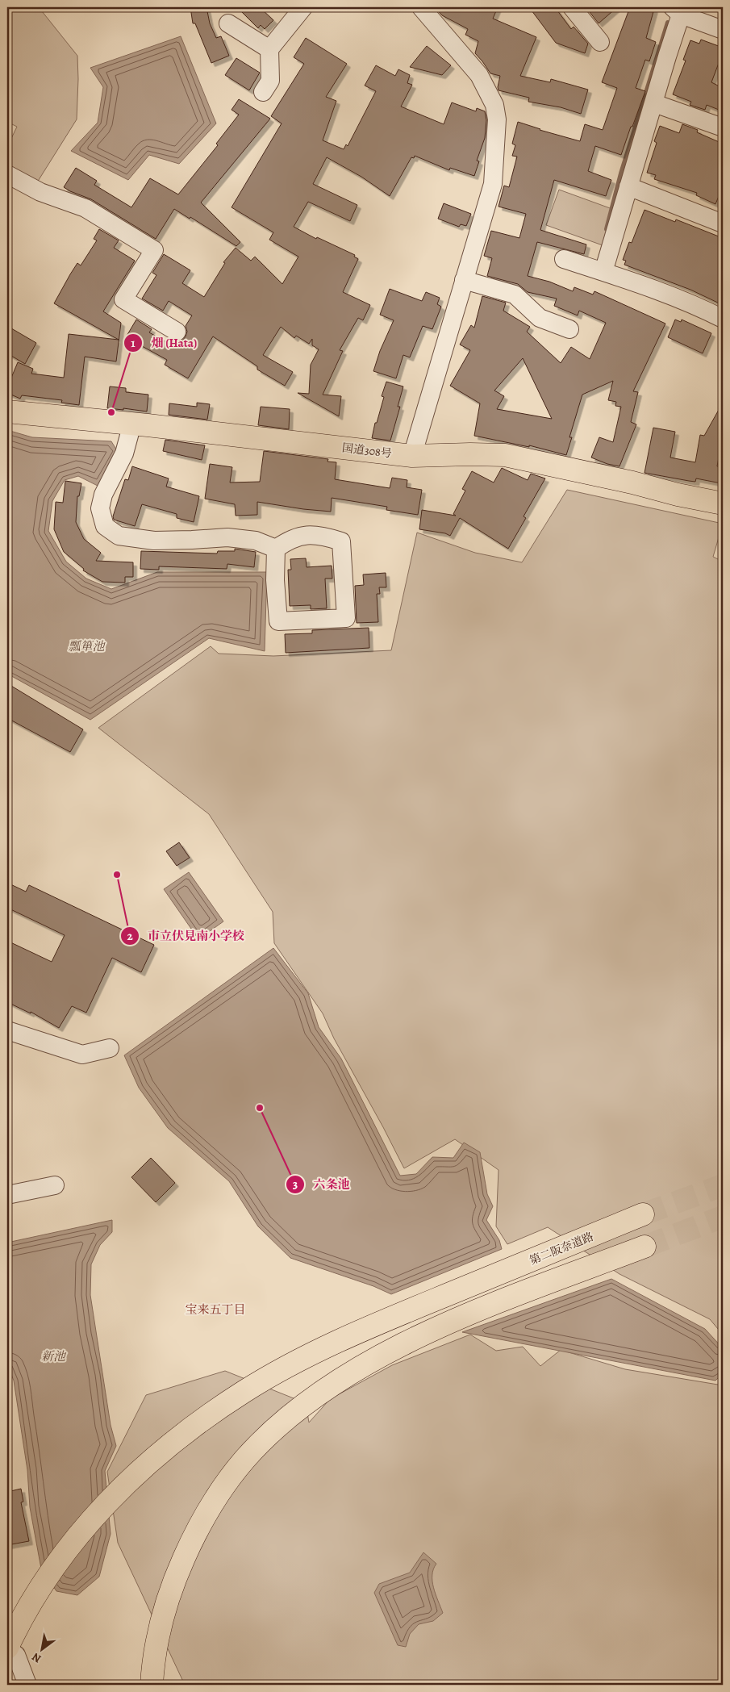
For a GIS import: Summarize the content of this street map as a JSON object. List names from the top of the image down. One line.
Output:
{"streets":{"highway":["国道308号","第二阪奈道路"]},"districts":["宝来五丁目"],"water":["瓢箪池","新池"],"places":["畑 (Hata)","市立伏見南小学校","六条池"],"north":"bottom left"}
